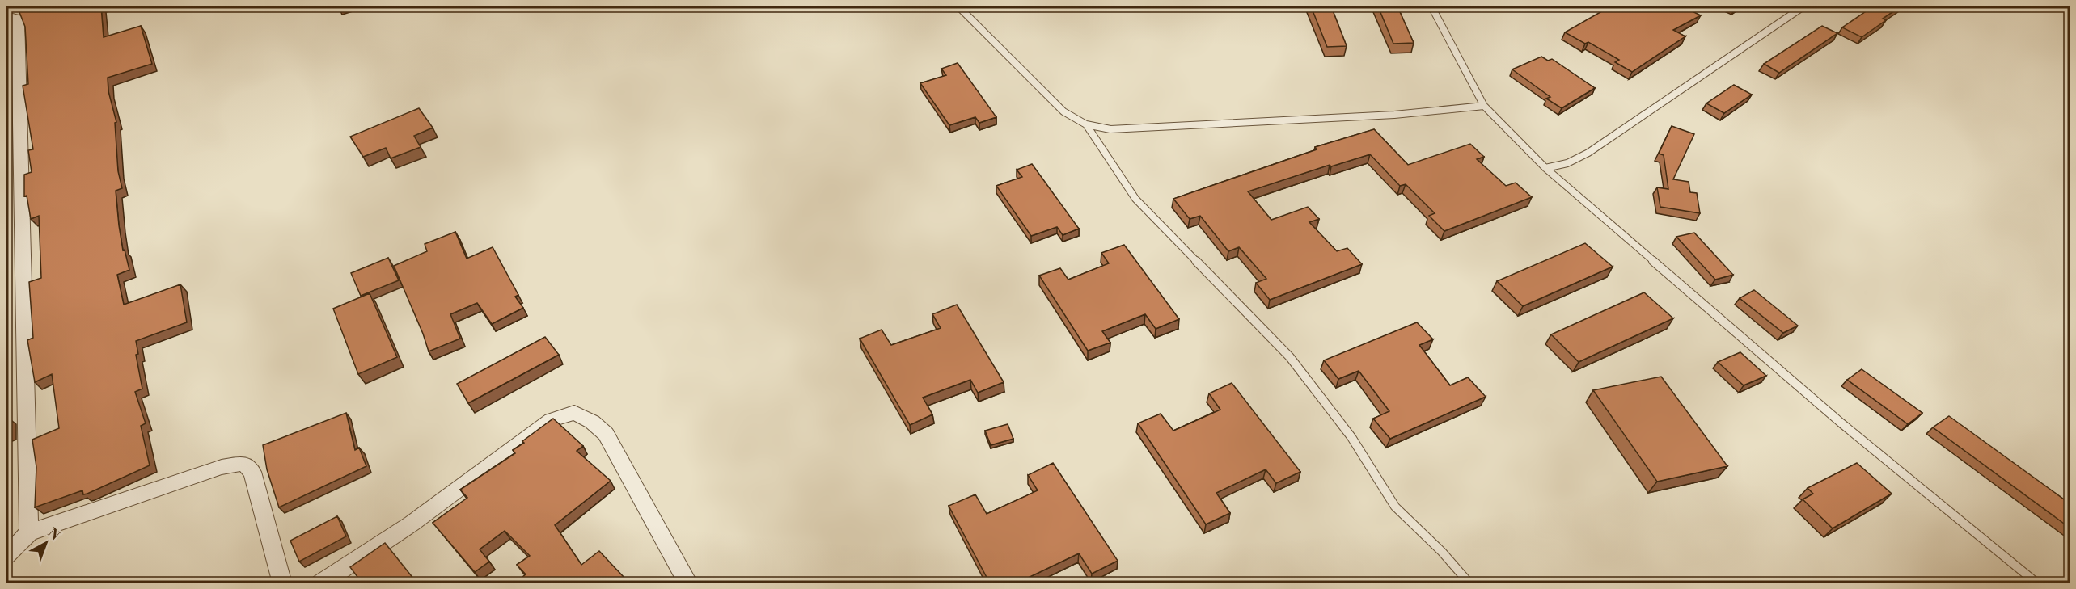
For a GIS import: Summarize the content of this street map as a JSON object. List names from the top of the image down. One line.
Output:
{"north":"top right"}
